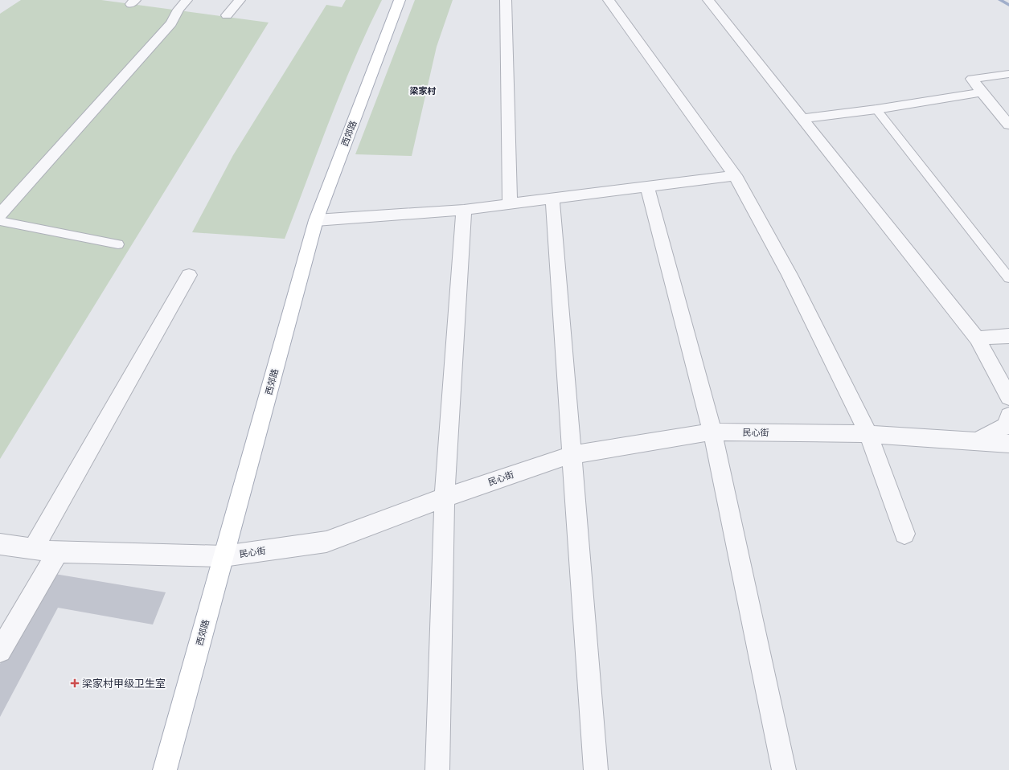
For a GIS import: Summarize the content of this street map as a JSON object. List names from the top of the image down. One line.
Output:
{"streets":{"main road":["西郊路"],"street":["民心街"]},"crossings":[["西郊路","民心街"]],"districts":["梁家村"],"places":{"health":["梁家村甲级卫生室"]}}
